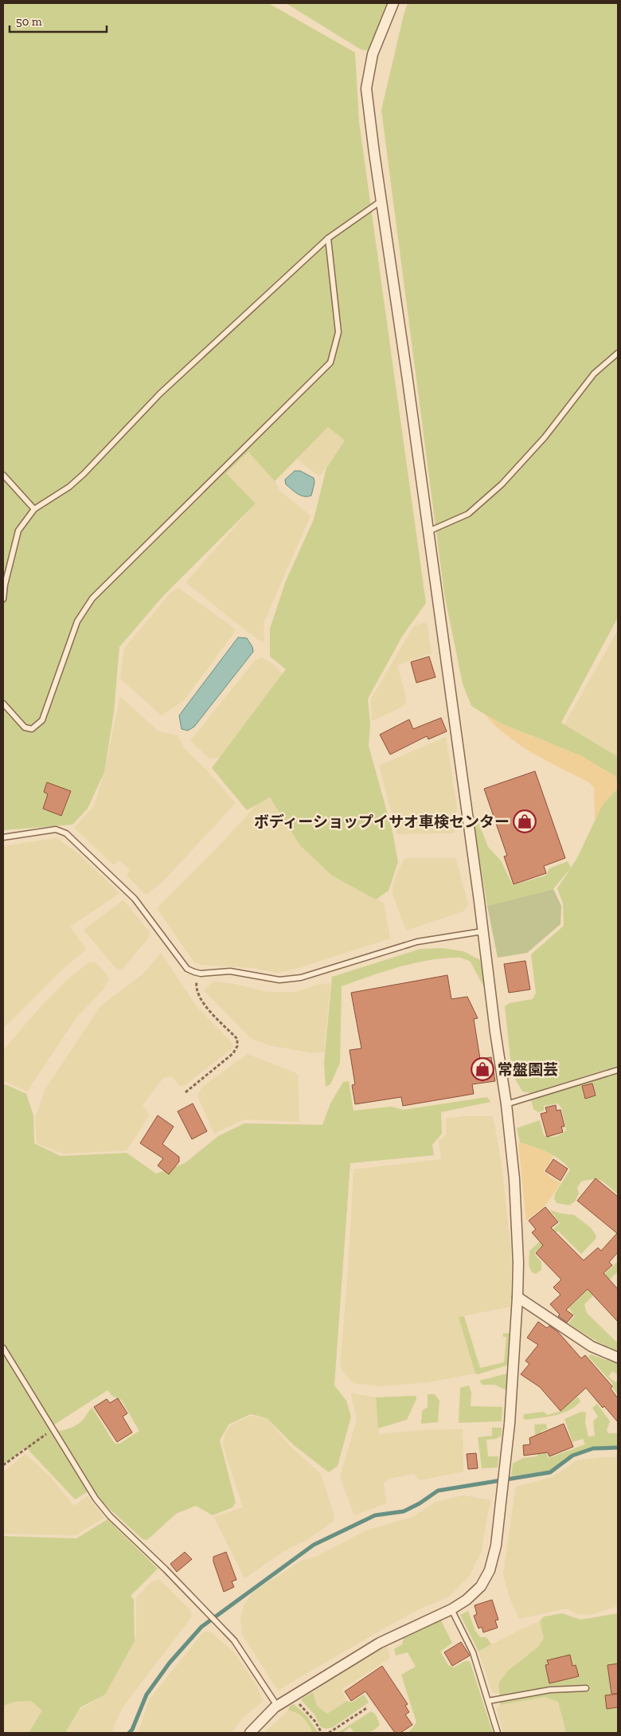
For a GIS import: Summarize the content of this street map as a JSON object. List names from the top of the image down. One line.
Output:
{"places":{"shop":["ボディーショップイサオ車検センター","常盤園芸"]},"scale_bar":"50 m"}
